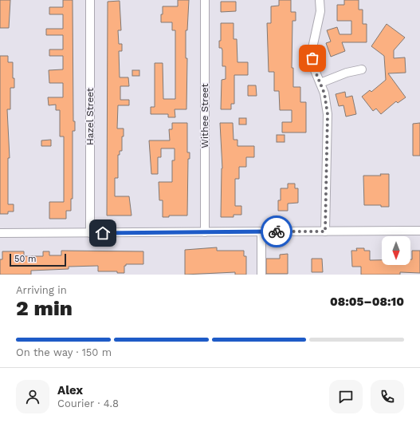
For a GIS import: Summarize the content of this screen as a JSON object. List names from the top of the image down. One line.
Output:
{"streets":{"street":["Withee Street","Hazel Street"]},"scale_bar":"50 m","north":"bottom","page":{"scale":"50 m","heading":["2 min","Arriving in","08:05–08:10"],"panel":["Alex","Courier · 4.8"],"bar":"On the way · 150 m"}}
